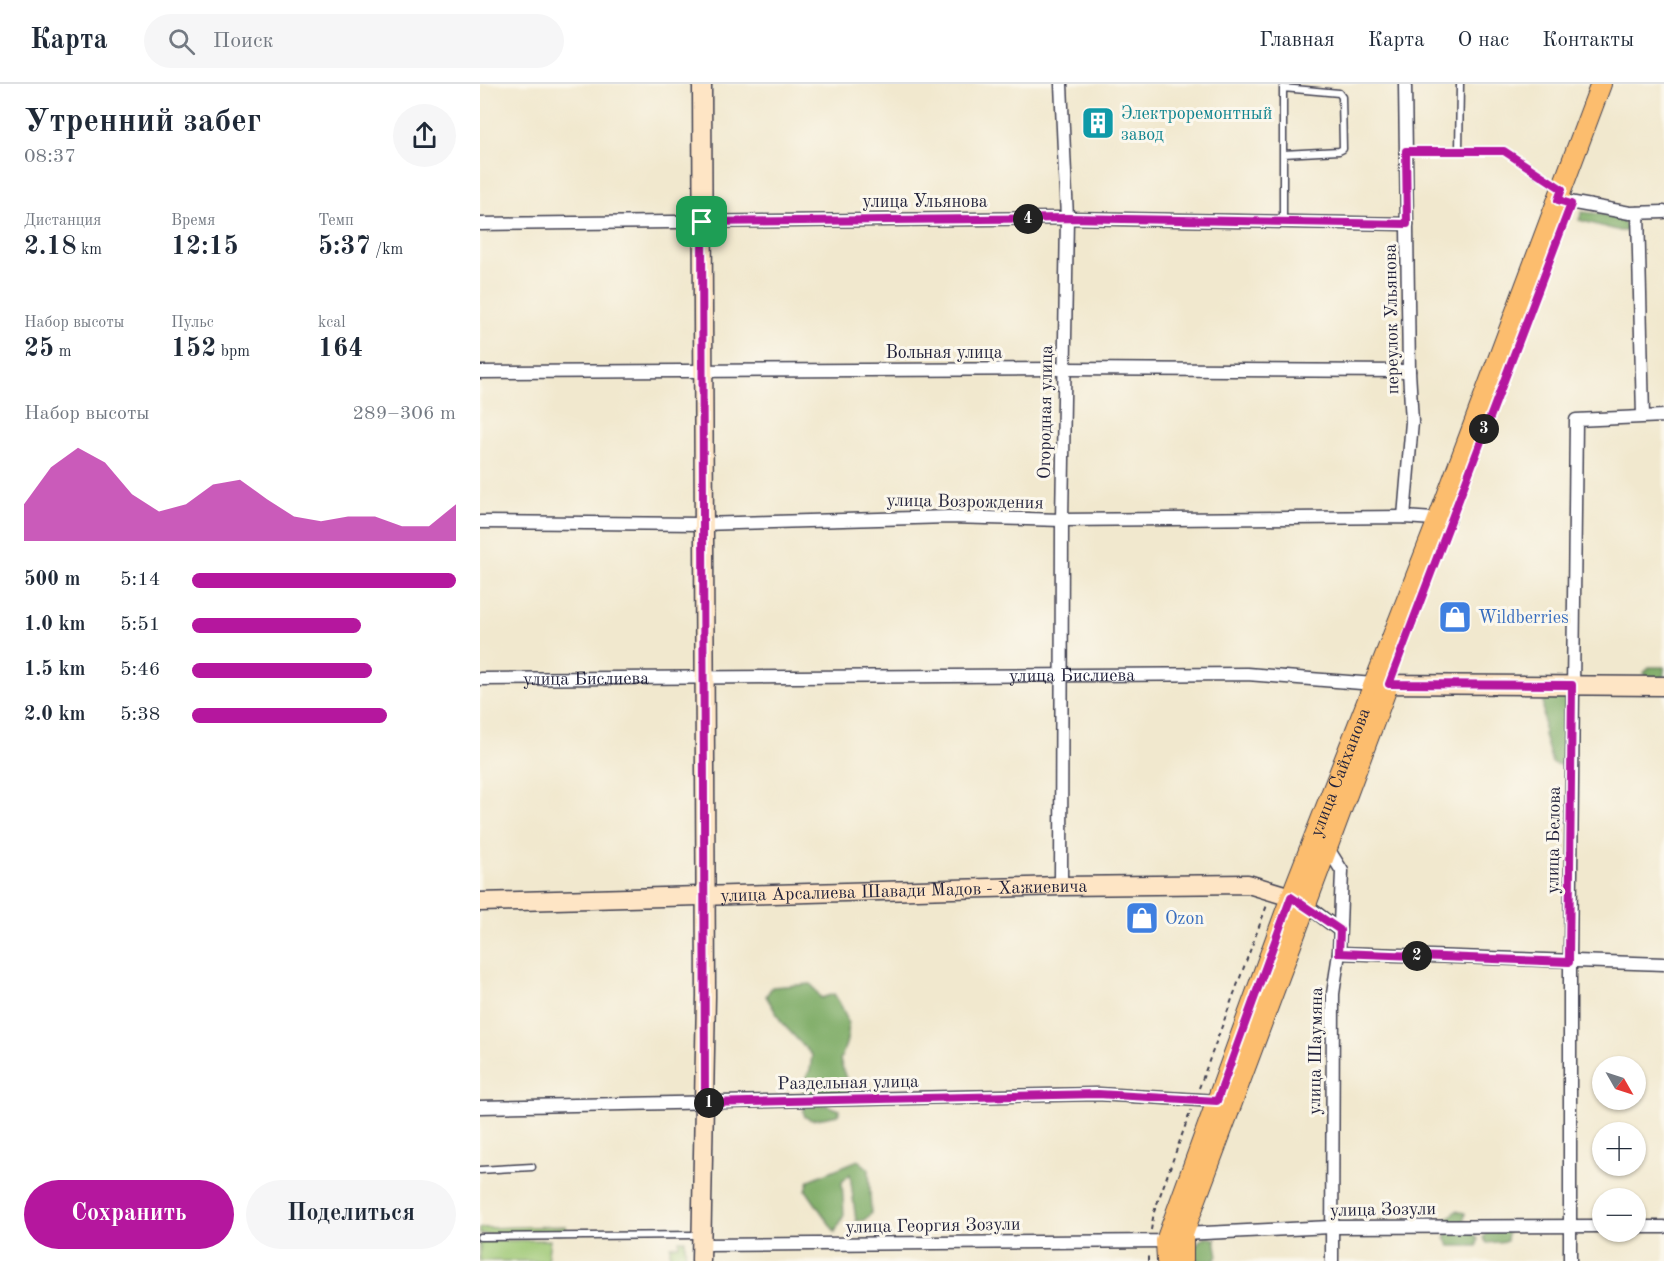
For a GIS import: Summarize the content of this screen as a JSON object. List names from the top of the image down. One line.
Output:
{"streets":{"main road":["улица Сайханова"],"street":["улица Ульянова","переулок Ульянова","Вольная улица","Огородная улица","улица Возрождения","улица Бислиева","улица Белова","улица Арсалиева Шавади Мадов - Хажиевича","улица Шаумяна","Раздельная улица","улица Зозули","улица Георгия Зозули"]},"crossings":[["улица Ульянова","переулок Ульянова"],["улица Ульянова","Огородная улица"],["переулок Ульянова","Вольная улица"],["переулок Ульянова","улица Возрождения"],["Вольная улица","Огородная улица"],["Огородная улица","улица Возрождения"],["Огородная улица","улица Бислиева"],["Огородная улица","улица Арсалиева Шавади Мадов - Хажиевича"],["улица Возрождения","улица Сайханова"],["улица Бислиева","улица Сайханова"],["улица Бислиева","улица Белова"],["улица Сайханова","улица Арсалиева Шавади Мадов - Хажиевича"],["улица Сайханова","улица Шаумяна"],["улица Сайханова","Раздельная улица"],["улица Сайханова","улица Зозули"],["улица Сайханова","улица Георгия Зозули"],["улица Белова","улица Зозули"],["улица Шаумяна","улица Зозули"],["улица Зозули","улица Георгия Зозули"]],"places":{"building":["Электроремонтный завод"],"shop":["Wildberries","Ozon"]},"north":"bottom right","page":{"header":"Карта","search":"Поиск","nav":["Главная","Карта","О нас","Контакты"],"heading":["Утренний забег","08:37"],"stats":[["Дистанция","2.18 km"],["Время","12:15"],["Темп","5:37 /km"],["Набор высоты","25 m"],["Пульс","152 bpm"],["kcal","164"]],"pins":["4","3","2","1"],"chart":["Набор высоты","289–306 m"],"list":[{"name":"500 m","note":"5:14"},{"name":"1.0 km","note":"5:51"},{"name":"1.5 km","note":"5:46"},{"name":"2.0 km","note":"5:38"}],"map_buttons":["+","−"],"buttons":["Сохранить","Поделиться"]}}
